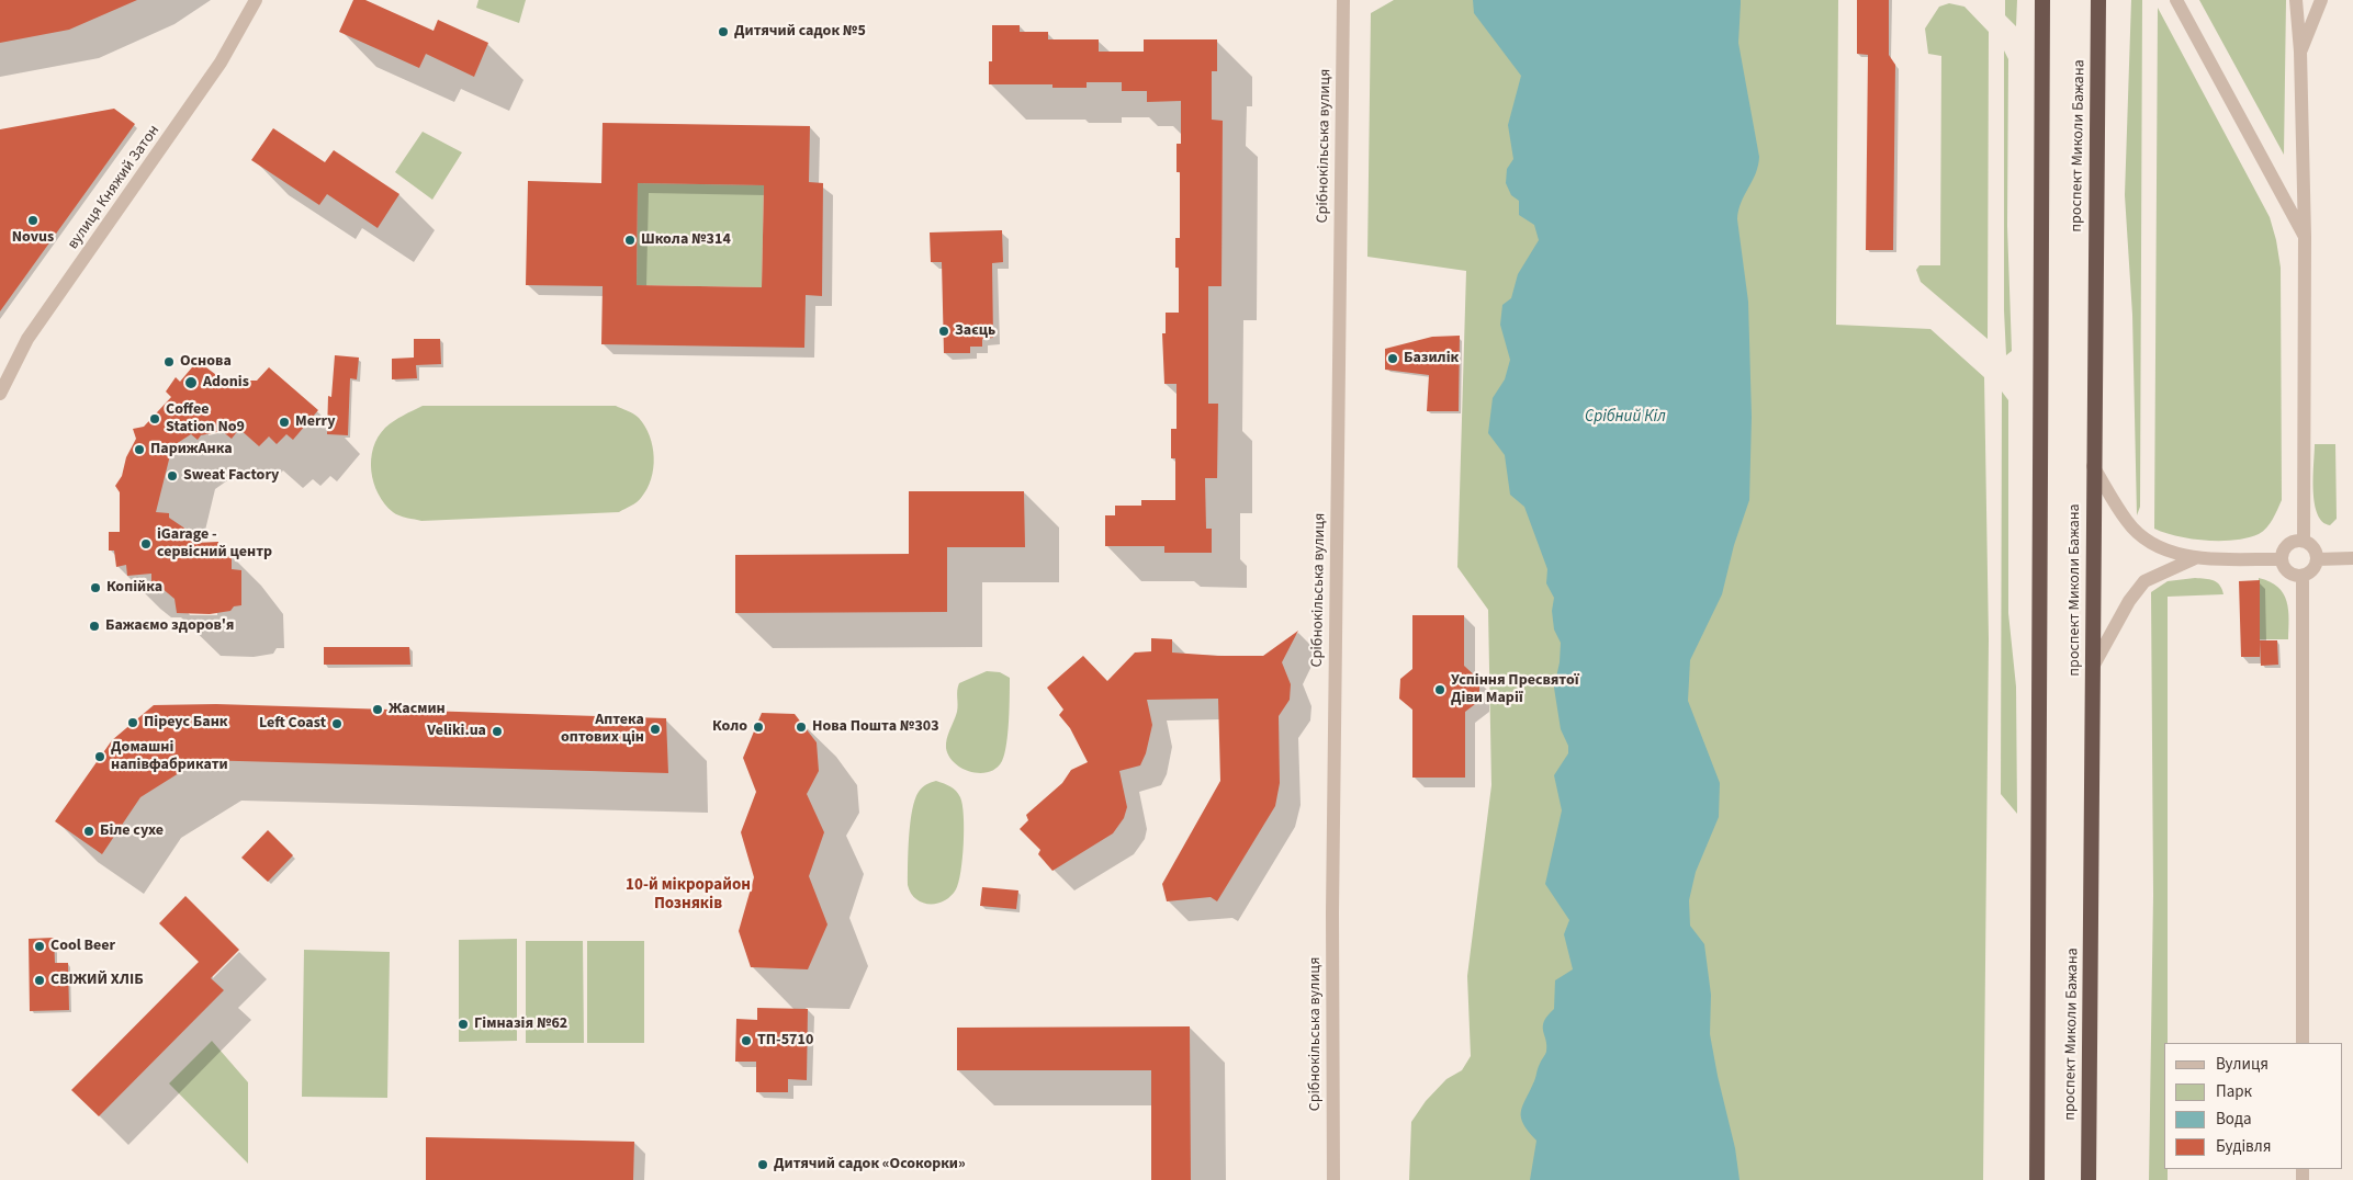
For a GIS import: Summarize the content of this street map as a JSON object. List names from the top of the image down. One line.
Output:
{"streets":{"highway":["проспект Миколи Бажана"],"street":["Срібнокільська вулиця","вулиця Княжий Затон"]},"districts":["10-й мікрорайон Позняків"],"water":["Срібний Кіл"],"places":["Дитячий садок №5","Novus","Школа №314","Заєць","Базилік","Основа","Adonis","Coffee Station No9","Merry","ПарижАнка","Sweat Factory","iGarage - сервісний центр","Копійка","Бажаємо здоров'я","Успіння Пресвятої Діви Марії","Жасмин","Піреус Банк","Left Coast","Коло","Нова Пошта №303","Аптека оптових цін","Veliki.ua","Домашні напівфабрикати","Біле сухе","Cool Beer","СВІЖИЙ ХЛІБ","Гімназія №62","ТП-5710","Дитячий садок «Осокорки»"],"legend":["Вулиця","Парк","Вода","Будівля"]}
